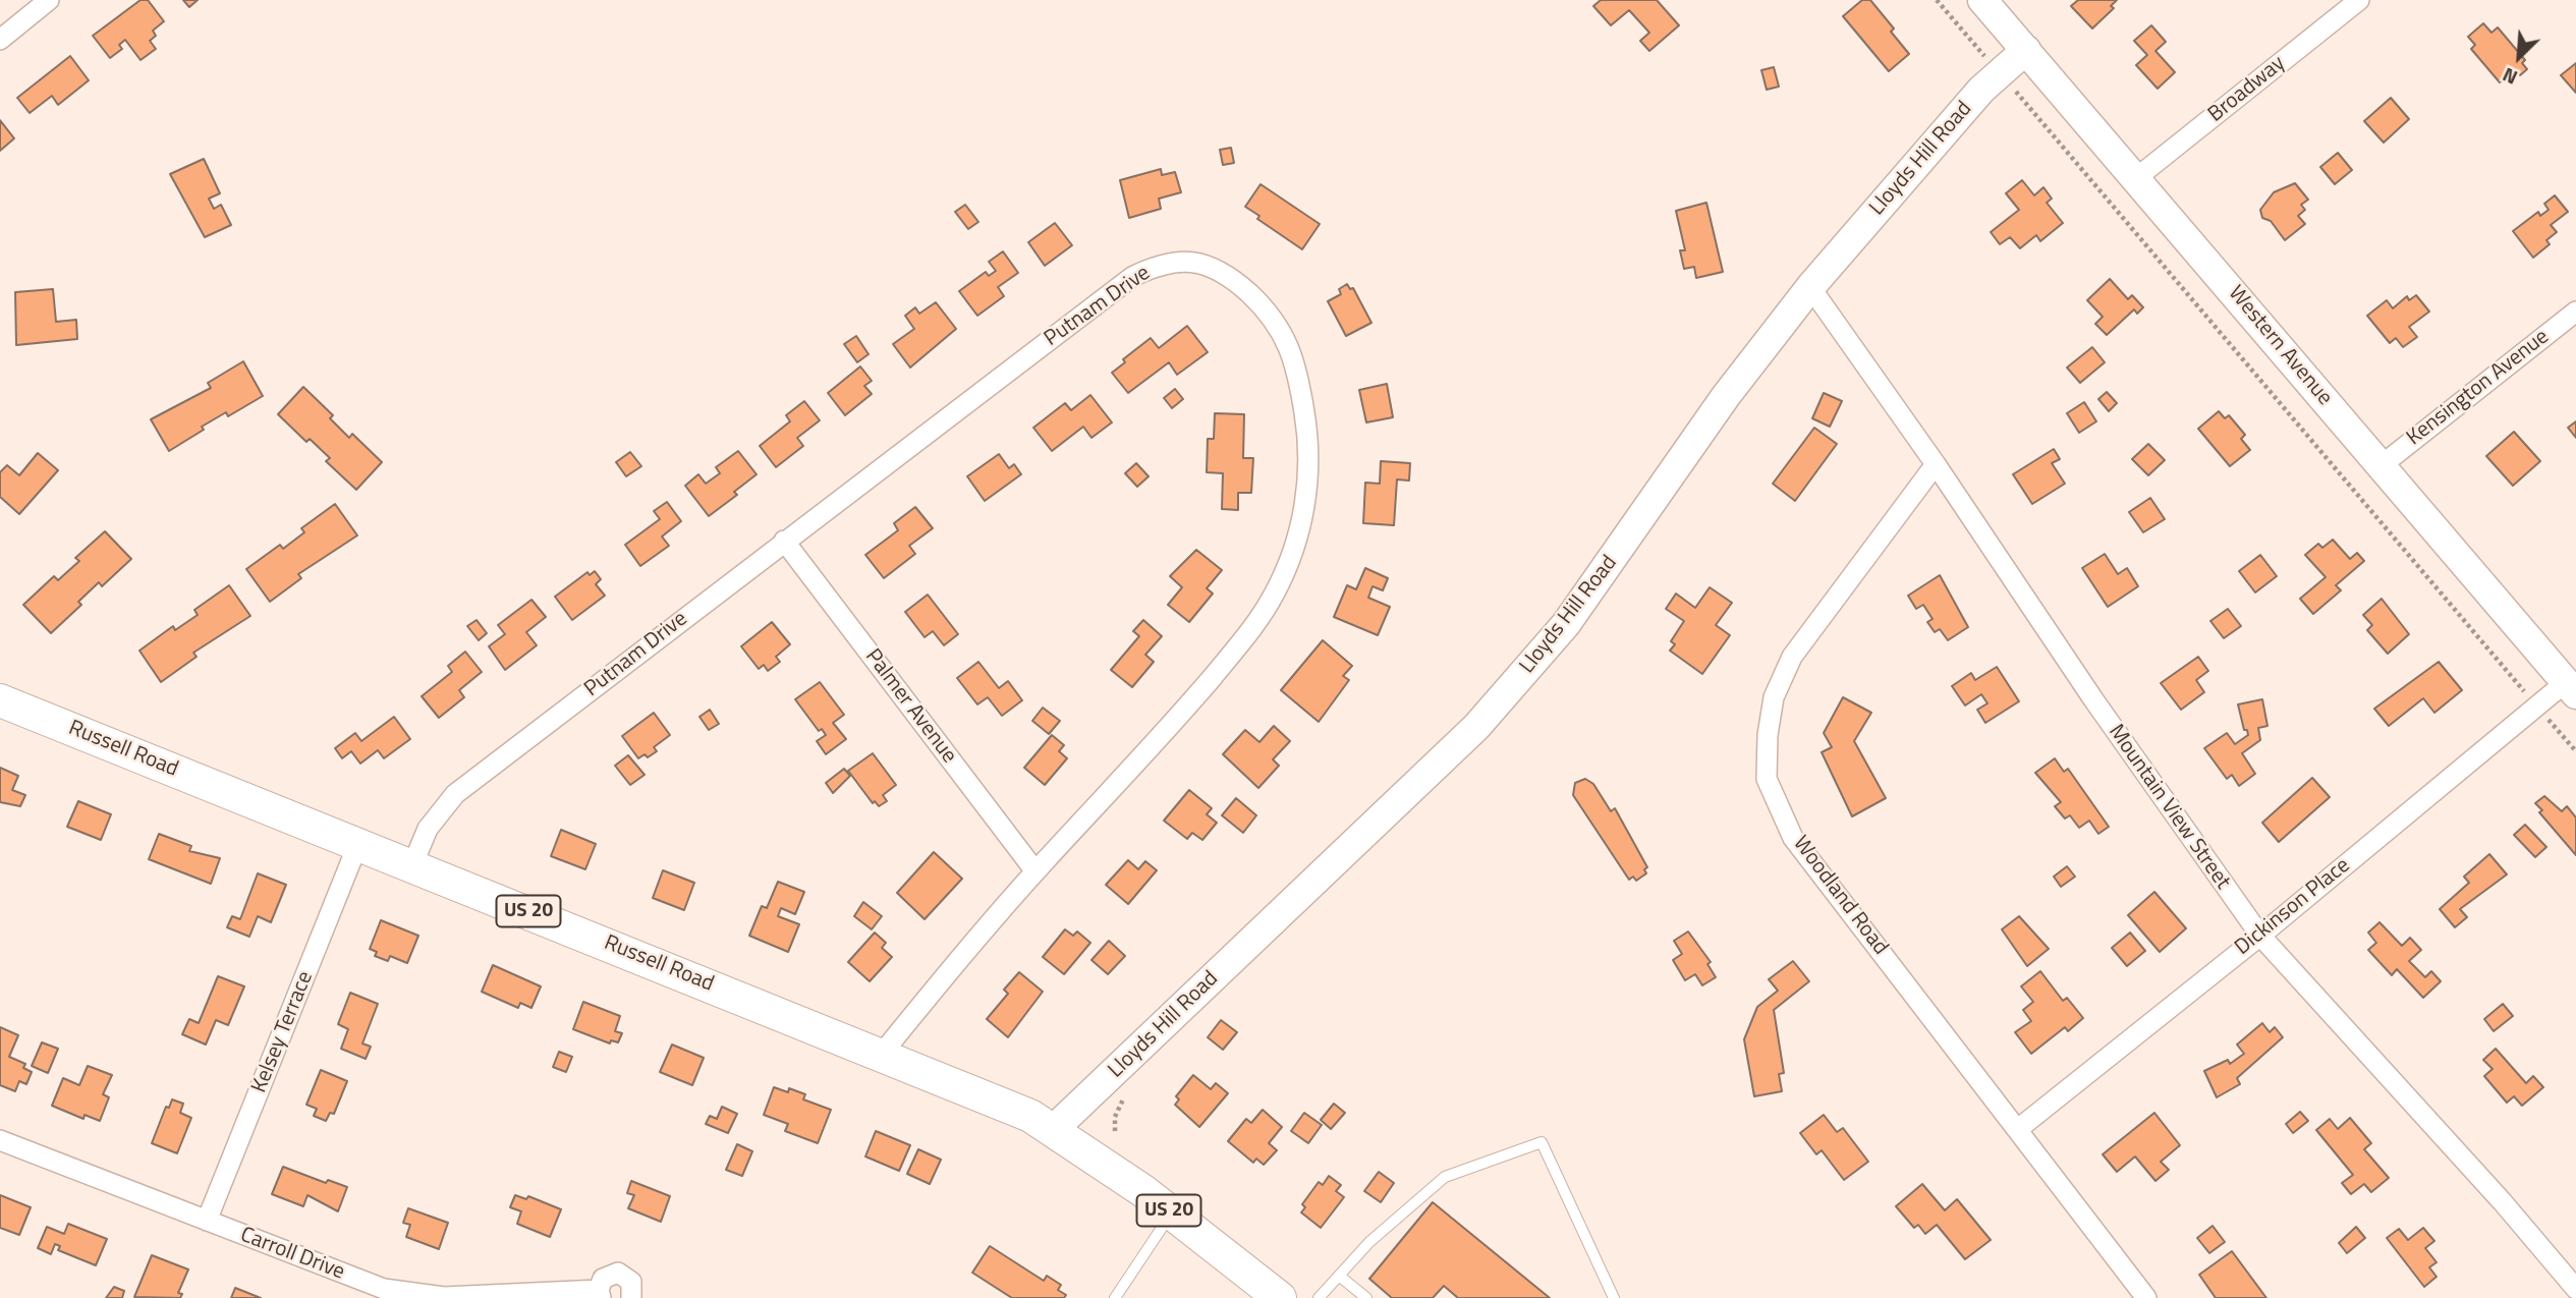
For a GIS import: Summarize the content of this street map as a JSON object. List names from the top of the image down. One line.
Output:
{"streets":{"main road":["Lloyds Hill Road","Western Avenue","Russell Road","US 20"],"street":["Broadway","Putnam Drive","Kensington Avenue","Palmer Avenue","Mountain View Street","Woodland Road","Dickinson Place","Kelsey Terrace","Carroll Drive"]},"crossings":[["Broadway","Western Avenue"],["Lloyds Hill Road","Western Avenue"],["Lloyds Hill Road","Russell Road"],["Lloyds Hill Road","Mountain View Street"],["Putnam Drive","Palmer Avenue"],["Putnam Drive","Russell Road"],["Western Avenue","Kensington Avenue"],["Western Avenue","Dickinson Place"],["Russell Road","Kelsey Terrace"],["Mountain View Street","Woodland Road"],["Mountain View Street","Dickinson Place"],["Woodland Road","Dickinson Place"],["Kelsey Terrace","Carroll Drive"]],"north":"bottom left"}
